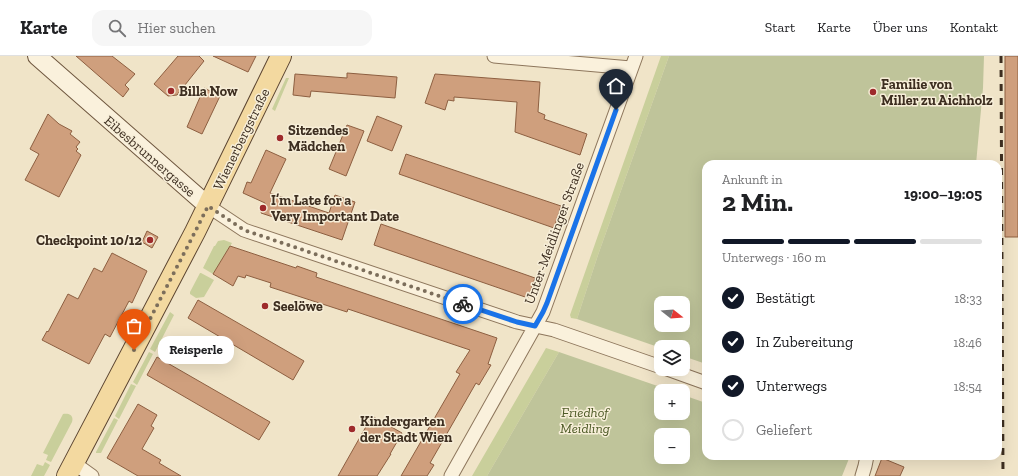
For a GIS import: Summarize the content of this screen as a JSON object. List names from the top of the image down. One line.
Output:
{"streets":{"main road":["Wienerbergstraße"],"street":["Eibesbrunnergasse","Unter-Meidlinger Straße"]},"crossings":[["Wienerbergstraße","Eibesbrunnergasse"],["Eibesbrunnergasse","Unter-Meidlinger Straße"]],"parks":["Friedhof Meidling"],"places":["Billa Now","Familie von Miller zu Aichholz","Sitzendes Mädchen","I’m Late for a Very Important Date","Checkpoint 10/12","Seelöwe","Reisperle","Kindergarten der Stadt Wien"],"north":"right","page":{"header":"Karte","search":"Hier suchen","nav":["Start","Karte","Über uns","Kontakt"],"heading":["2 Min.","Ankunft in","19:00–19:05"],"bar":"Unterwegs · 160 m","list":[["Bestätigt","18:33"],["In Zubereitung","18:46"],["Unterwegs","18:54"],"Geliefert"],"map_buttons":["+","−"],"bubble":"Reisperle"}}
